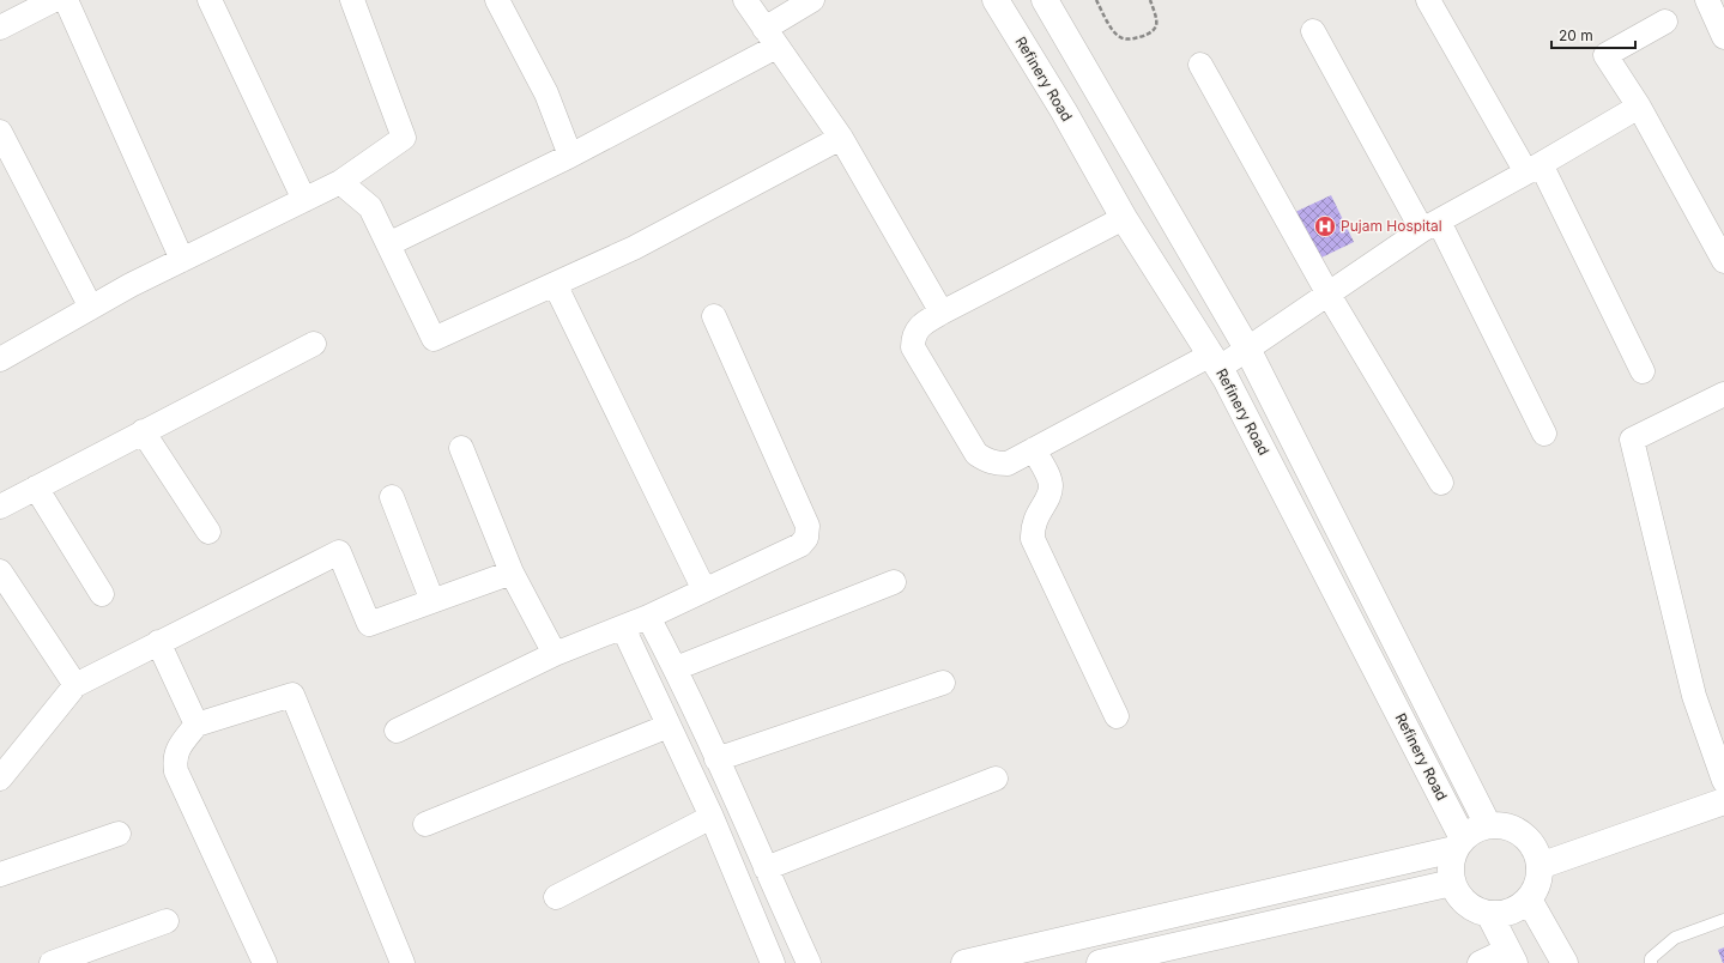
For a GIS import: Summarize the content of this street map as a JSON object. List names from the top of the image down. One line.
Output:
{"streets":{"main road":["Refinery Road"]},"places":{"hospital":["Pujam Hospital"]},"scale_bar":"20 m"}
